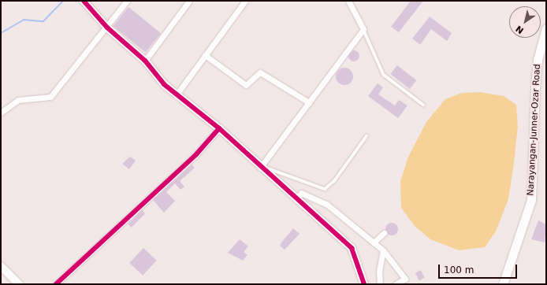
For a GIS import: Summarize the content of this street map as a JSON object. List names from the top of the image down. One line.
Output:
{"streets":{"main road":["Narayangan-Junner-Ozar Road"]},"scale_bar":"100 m","north":"bottom left"}
